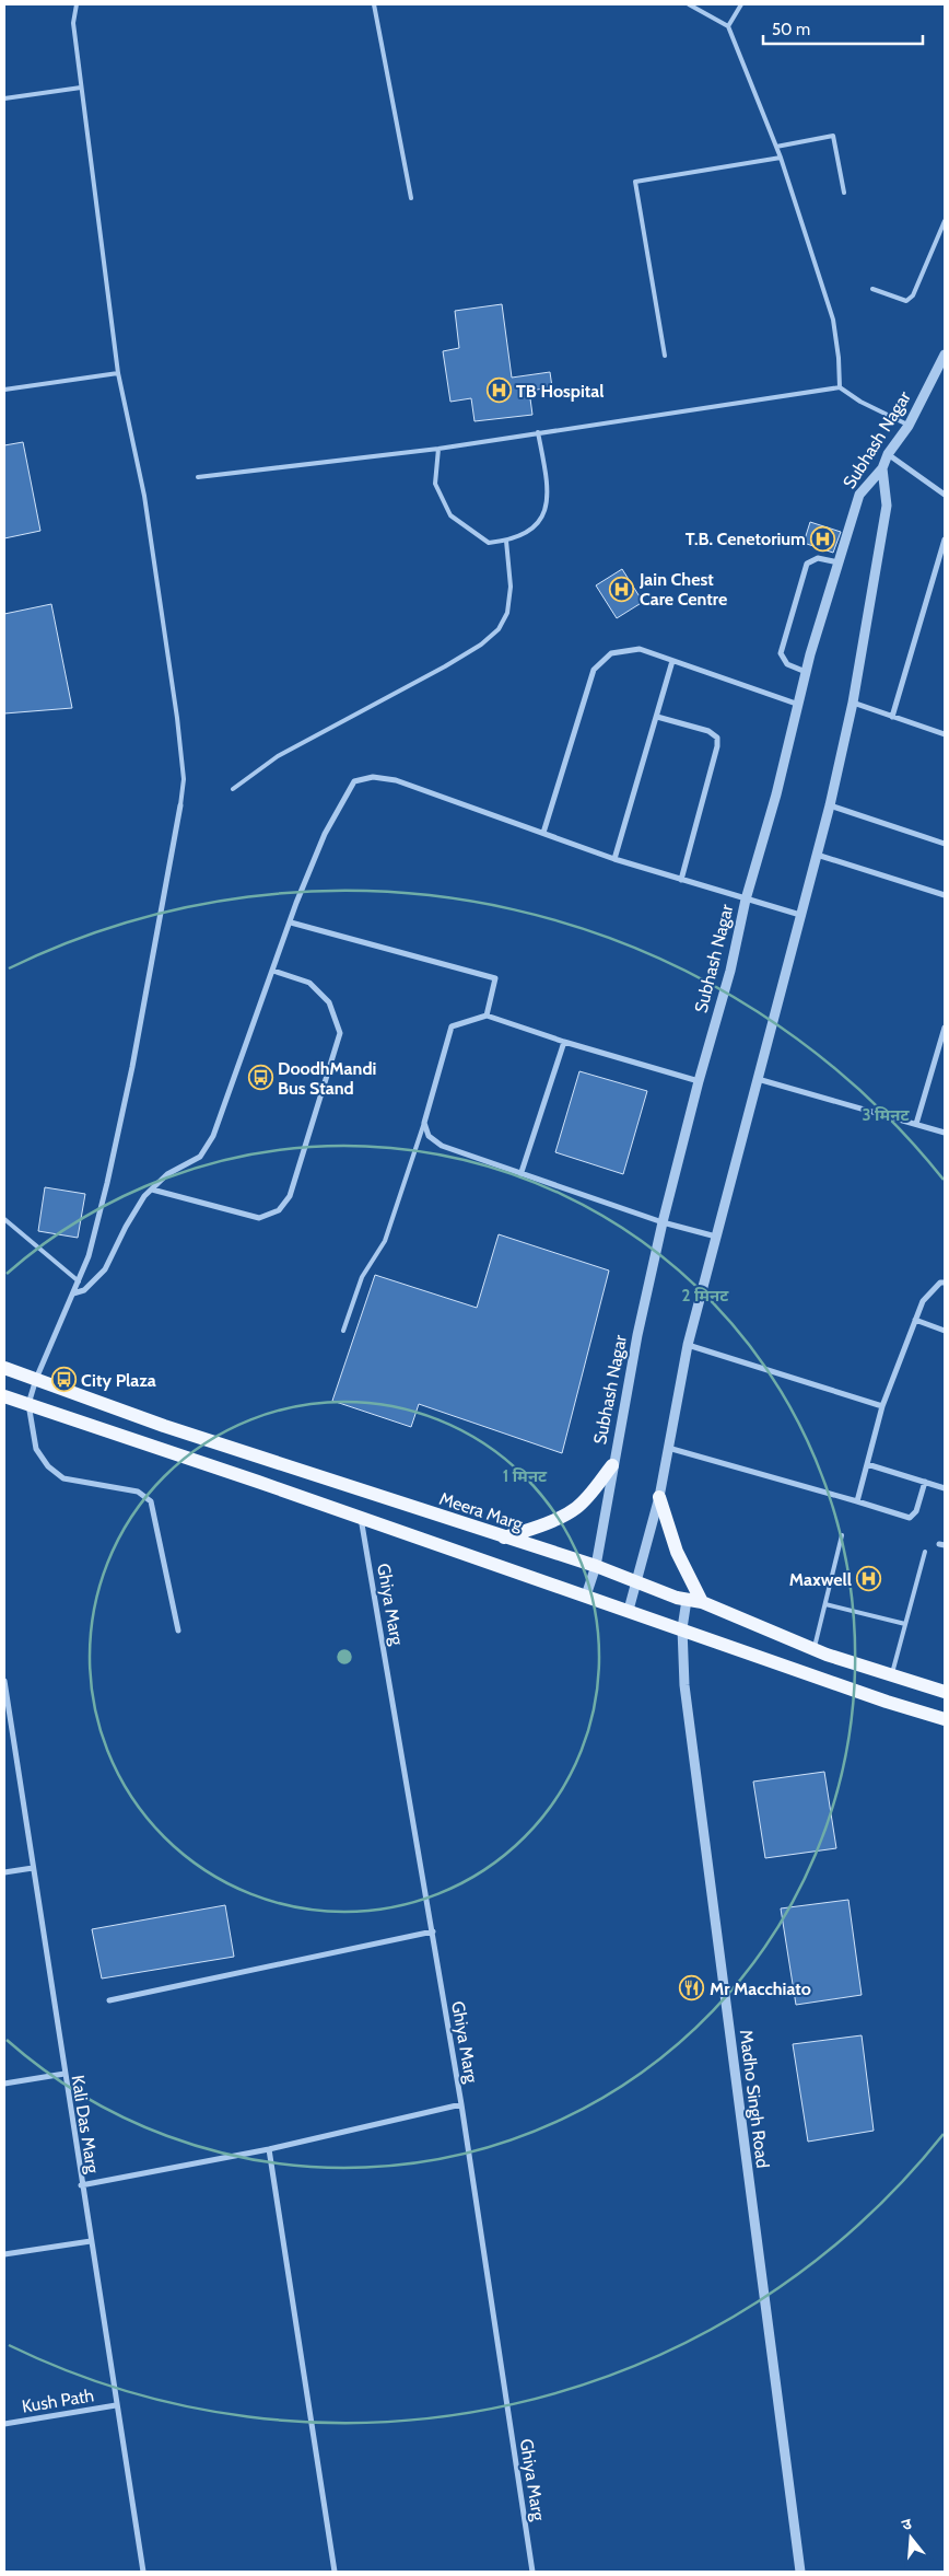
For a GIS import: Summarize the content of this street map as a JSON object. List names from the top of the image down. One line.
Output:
{"streets":{"main road":["Meera Marg"],"street":["Subhash Nagar","Ghiya Marg","Madho Singh Road","Kali Das Marg","Kush Path"]},"crossings":[["Subhash Nagar","Meera Marg"],["Meera Marg","Madho Singh Road"],["Kali Das Marg","Kush Path"]],"places":{"hospital":["TB Hospital","T.B. Cenetorium","Jain Chest Care Centre","Maxwell"],"bus stop":["DoodhMandi Bus Stand","City Plaza"],"restaurant":["Mr Macchiato"]},"scale_bar":"50 m","north":"top","rings":["3 मिनट","2 मिनट","1 मिनट"]}
